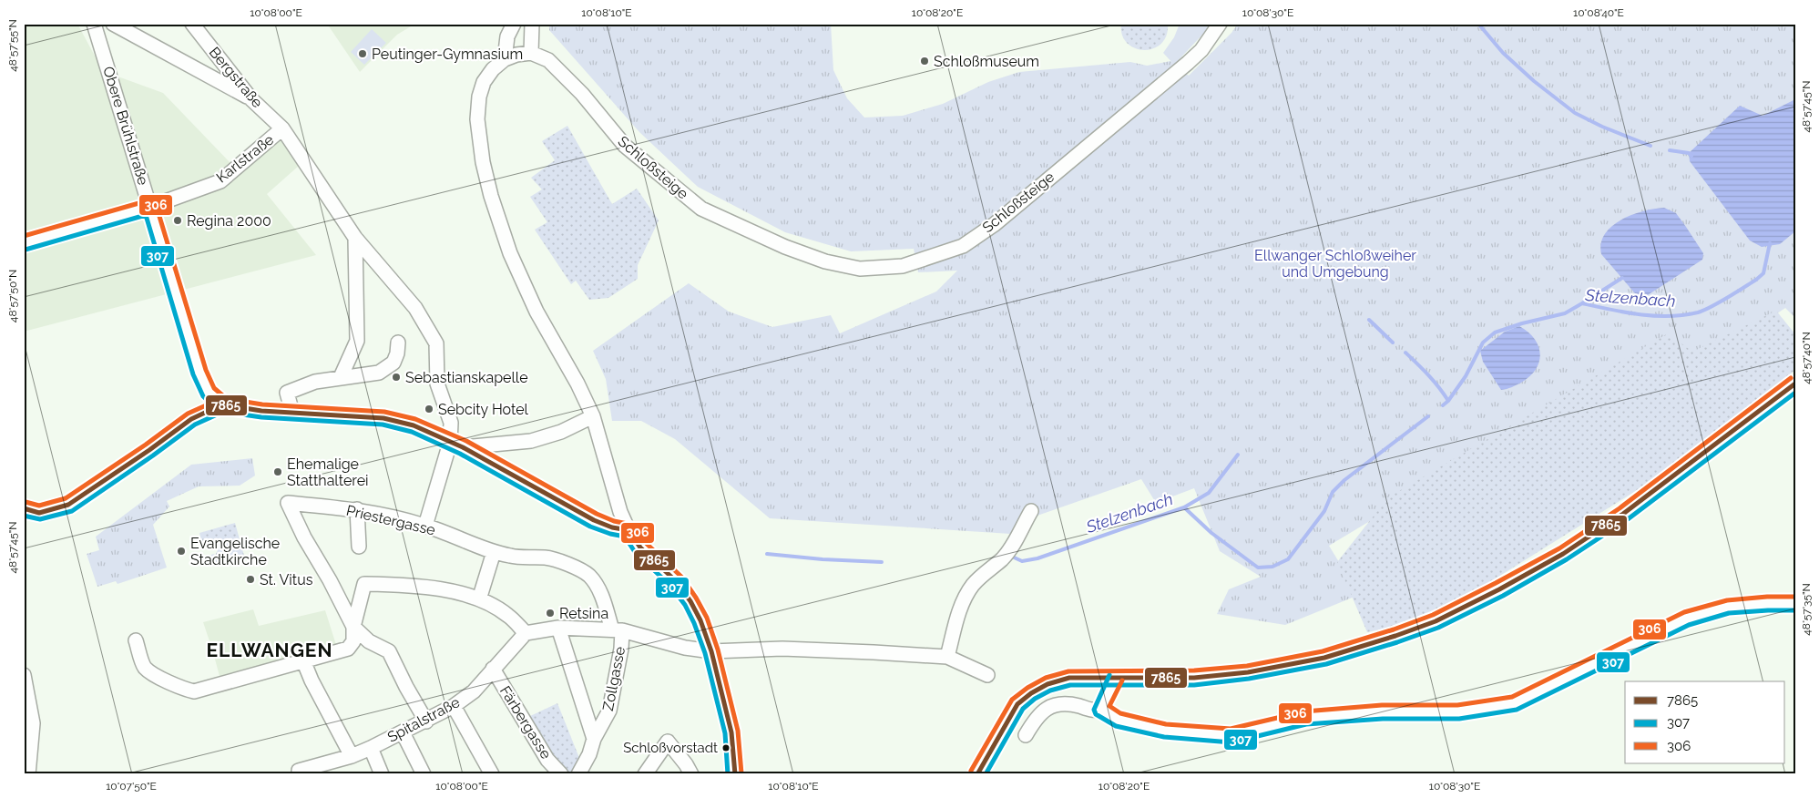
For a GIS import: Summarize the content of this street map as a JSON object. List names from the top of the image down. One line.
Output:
{"streets":{"street":["Bergstraße","Obere Brühlstraße","Karlstraße","Schloßsteige","Priestergasse","Zollgasse","Spitalstraße","Färbergasse"]},"crossings":[["Bergstraße","Karlstraße"],["Bergstraße","Priestergasse"],["Obere Brühlstraße","Karlstraße"],["Priestergasse","Zollgasse"],["Priestergasse","Spitalstraße"],["Spitalstraße","Färbergasse"]],"districts":["ELLWANGEN"],"water":["Stelzenbach"],"parks":["Ellwanger Schloßweiher und Umgebung"],"places":["Peutinger-Gymnasium","Schloßmuseum","Regina 2000","Sebastianskapelle","Sebcity Hotel","Ehemalige Statthalterei","Evangelische Stadtkirche","St. Vitus","Retsina","Schloßvorstadt"],"lines":["transit line 306","transit line 307","transit line 7865"],"legend":["7865","307","306"],"coordinates":["10°08'00\"E","10°08'10\"E","10°08'20\"E","10°08'30\"E","10°08'40\"E","48°57'55\"N","48°57'45\"N","48°57'50\"N","48°57'40\"N","48°57'35\"N","10°07'50\"E"]}
